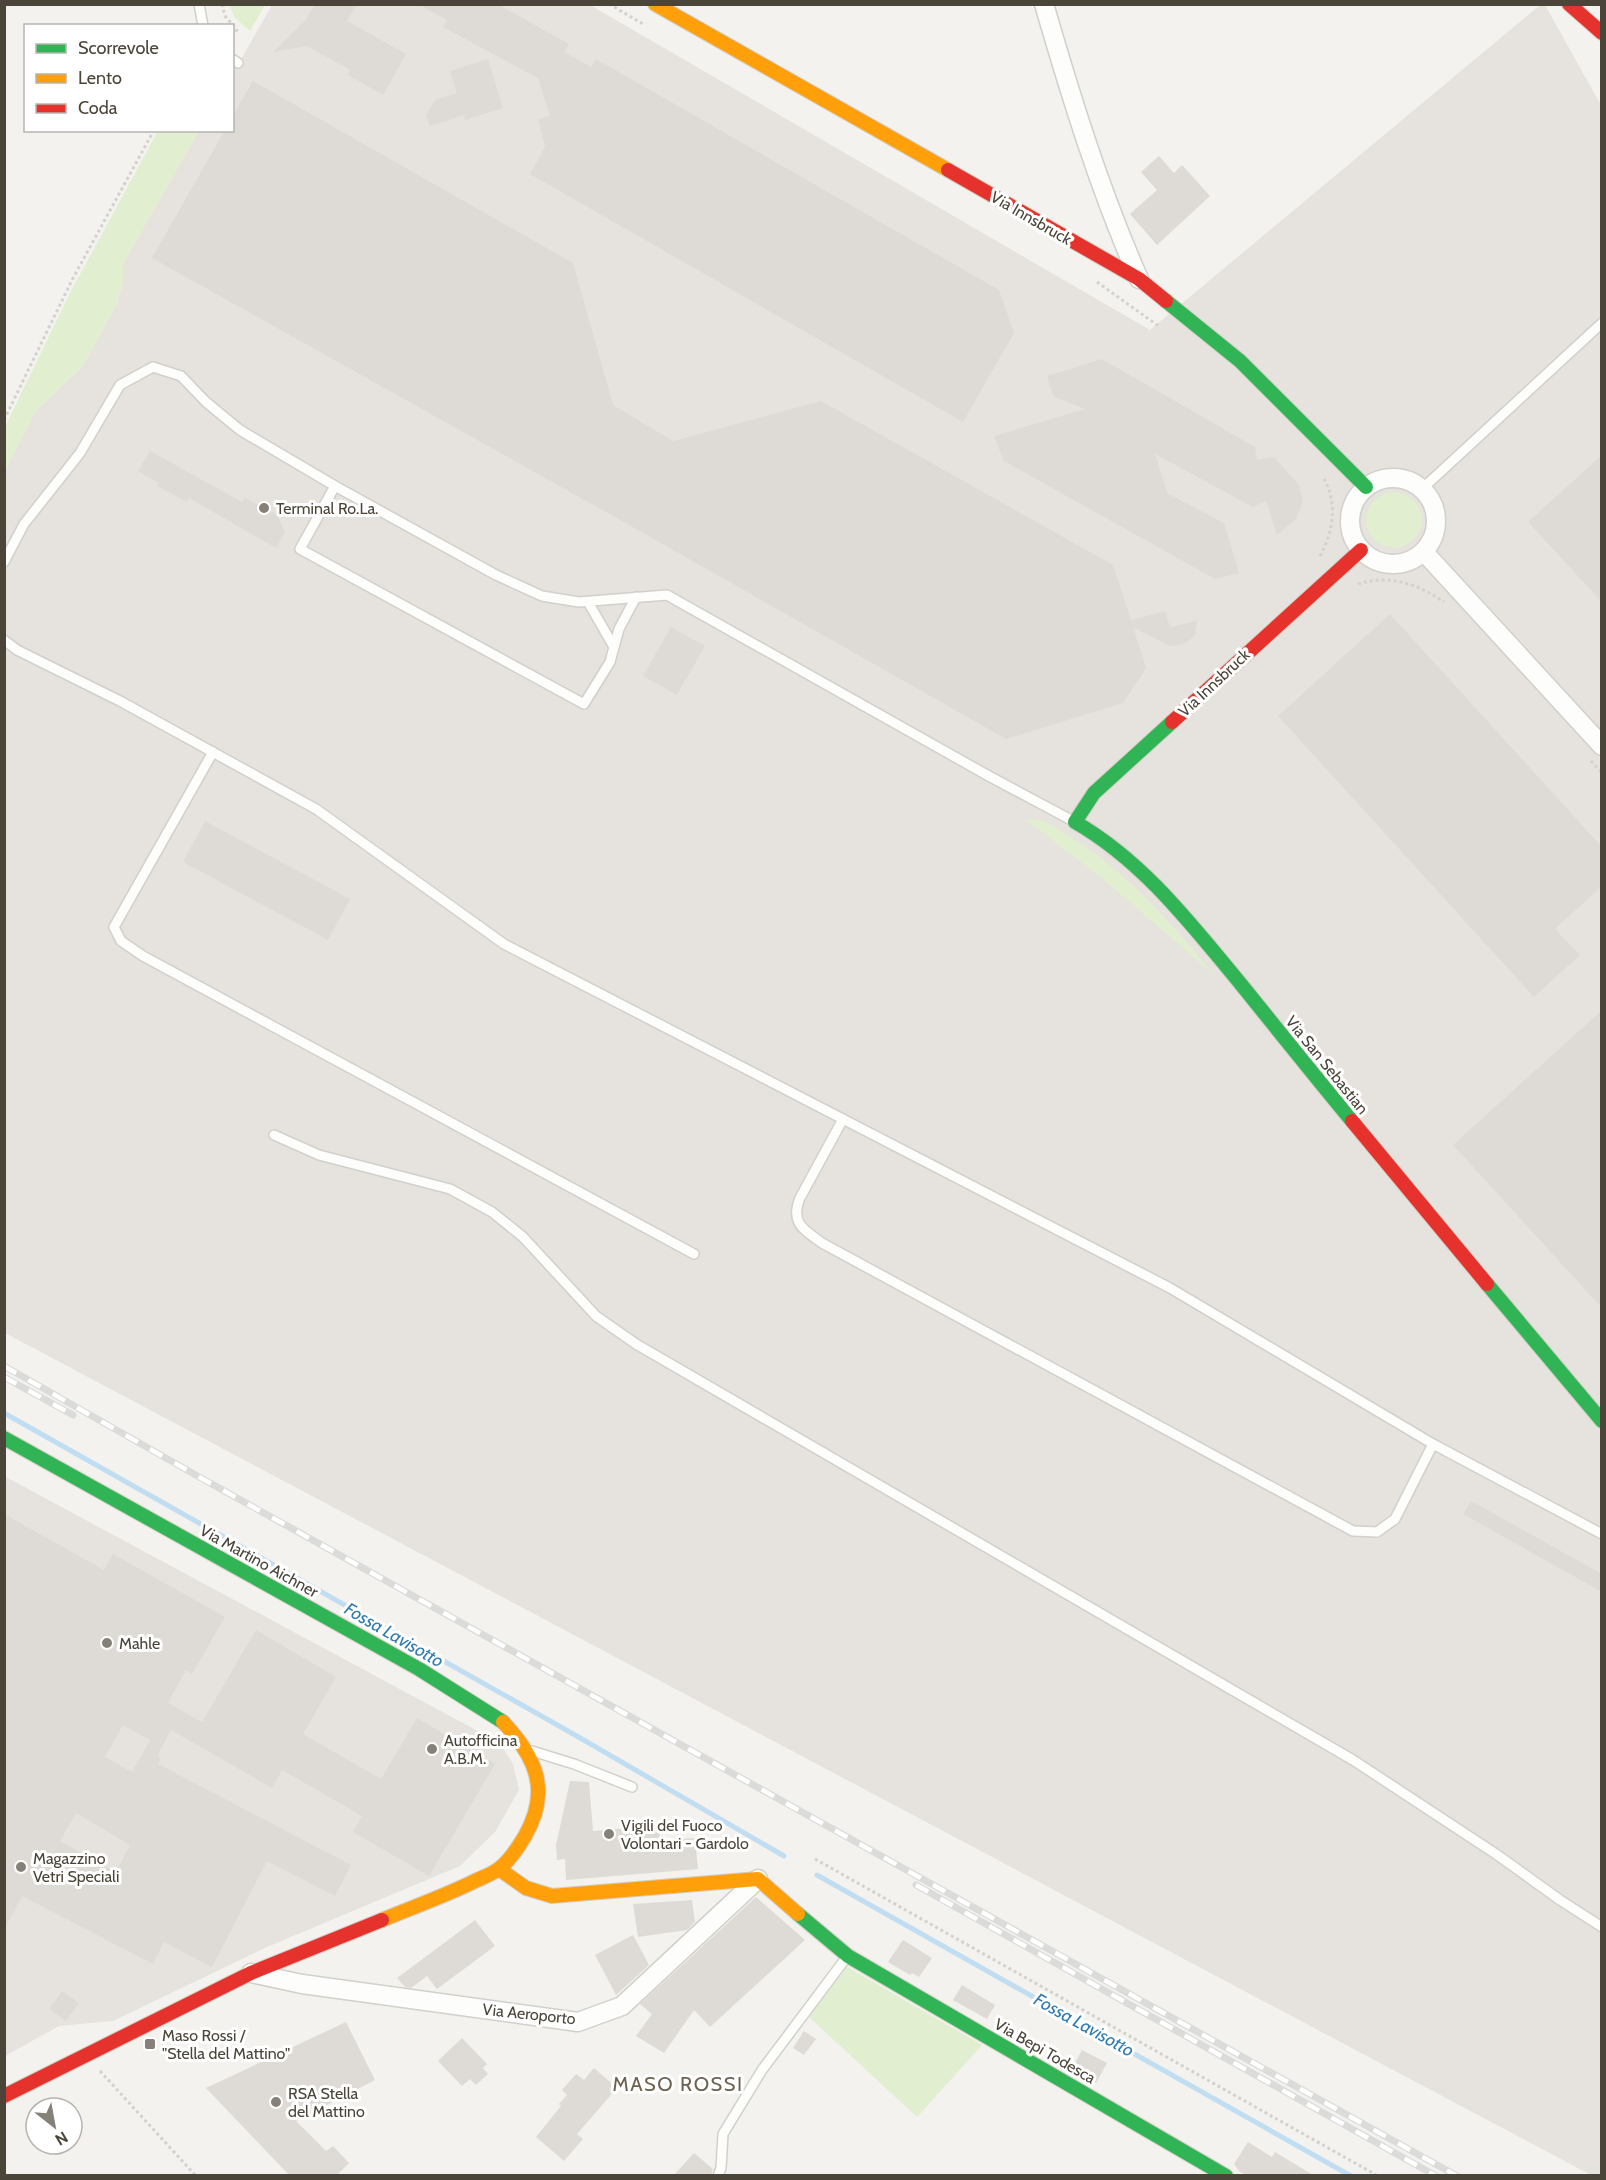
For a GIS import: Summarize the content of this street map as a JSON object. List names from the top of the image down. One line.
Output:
{"streets":{"main road":["Via Innsbruck","Via San Sebastian","Via Martino Aichner","Via Bepi Todesca"],"street":["Via Aeroporto"]},"crossings":[["Via Innsbruck","Via San Sebastian"],["Via Aeroporto","Via Bepi Todesca"]],"districts":["MASO ROSSI"],"water":["Fossa Lavisotto"],"places":{"other":["Terminal Ro.La.","Mahle","Autofficina A.B.M.","Vigili del Fuoco Volontari - Gardolo","Magazzino Vetri Speciali","RSA Stella del Mattino"],"transit":["Maso Rossi / \"Stella del Mattino\""]},"legend":["Scorrevole","Lento","Coda"],"north":"bottom right"}
